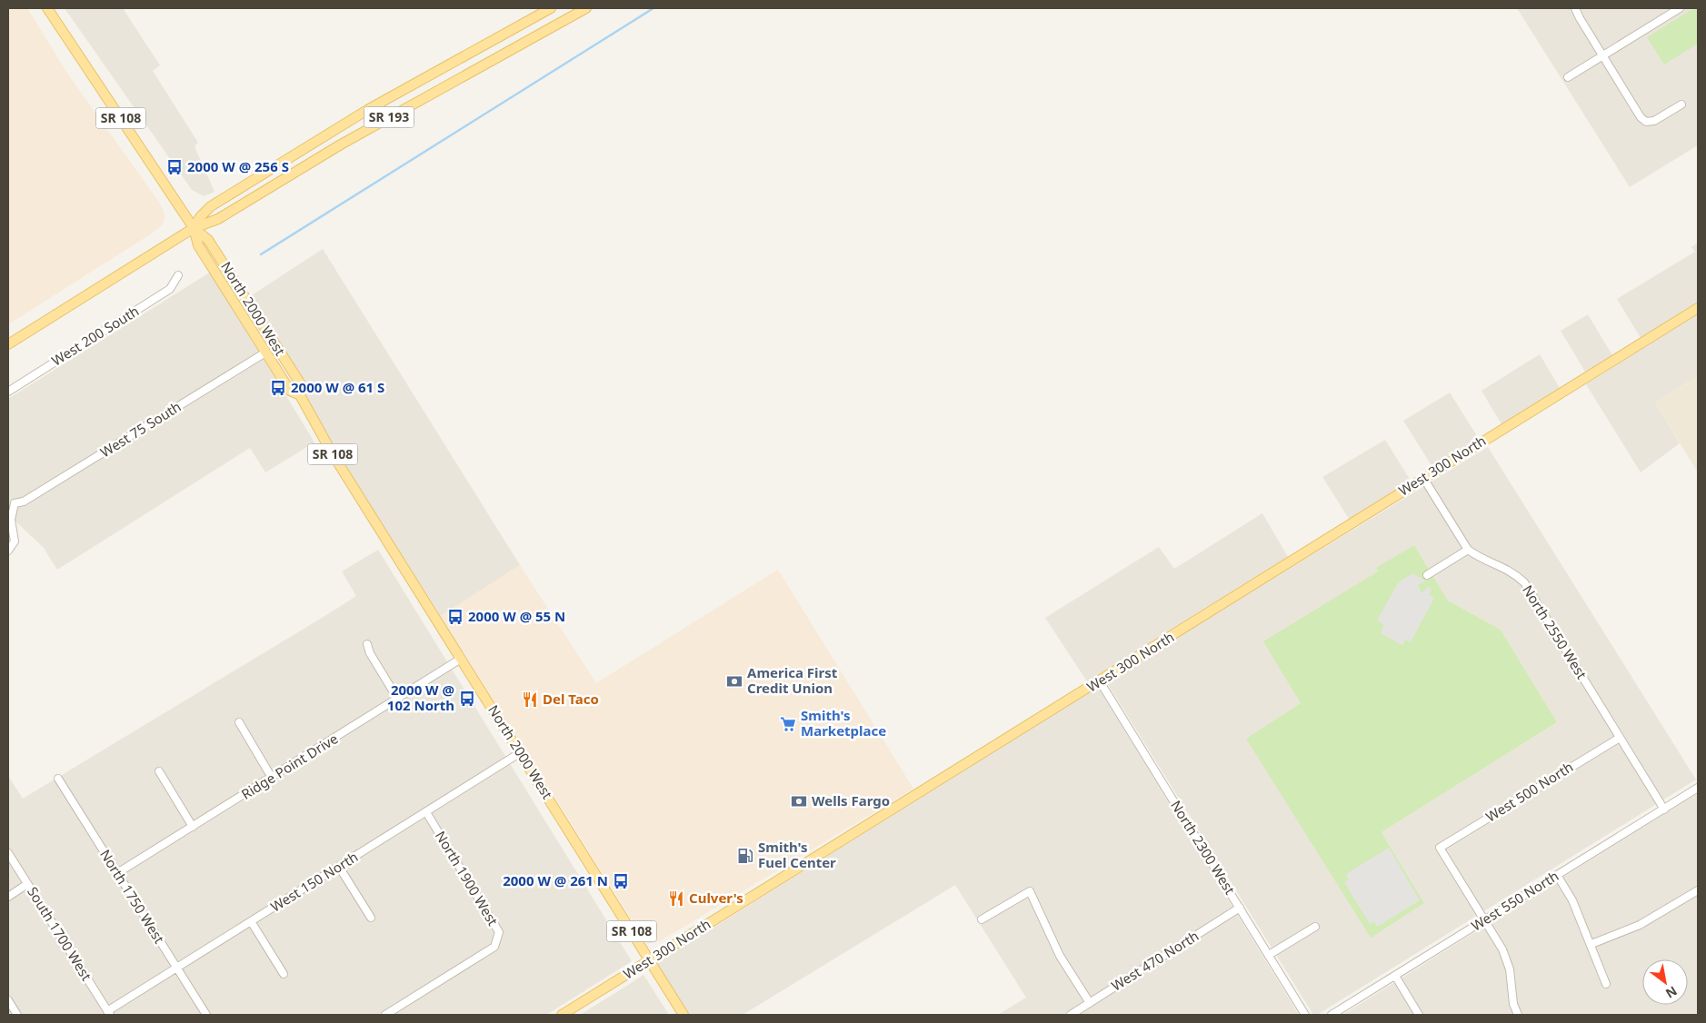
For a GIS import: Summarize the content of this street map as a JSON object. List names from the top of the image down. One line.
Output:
{"streets":{"main road":["SR 193","SR 108","North 2000 West","West 300 North"],"street":["West 200 South","West 75 South","North 2550 West","Ridge Point Drive","West 500 North","North 2300 West","North 1900 West","West 150 North","North 1750 West","West 550 North","South 1700 West","West 470 North"]},"crossings":[["SR 193","North 2000 West"],["North 2000 West","West 75 South"],["North 2000 West","West 300 North"],["North 2000 West","Ridge Point Drive"],["North 2000 West","West 150 North"],["West 300 North","North 2300 West"],["North 2550 West","West 500 North"],["North 2550 West","West 550 North"],["Ridge Point Drive","North 1750 West"],["West 500 North","West 550 North"],["North 2300 West","West 470 North"],["North 1900 West","West 150 North"],["West 150 North","North 1750 West"],["West 150 North","South 1700 West"]],"places":{"bus stop":["2000 W @ 256 S","2000 W @ 61 S","2000 W @ 55 N","2000 W @ 102 North","2000 W @ 261 N"],"bank":["America First Credit Union","Wells Fargo"],"restaurant":["Del Taco","Culver's"],"supermarket":["Smith's Marketplace"],"fuel station":["Smith's Fuel Center"]},"north":"bottom right"}
